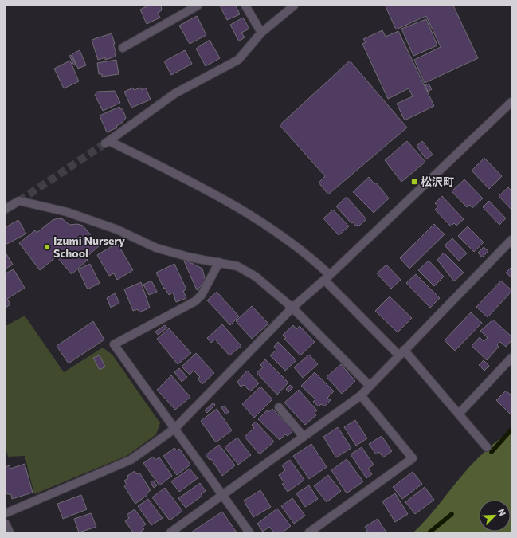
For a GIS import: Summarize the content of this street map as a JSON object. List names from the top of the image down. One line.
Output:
{"places":{"transit":["松沢町"],"other":["Izumi Nursery School"]},"north":"top right"}
